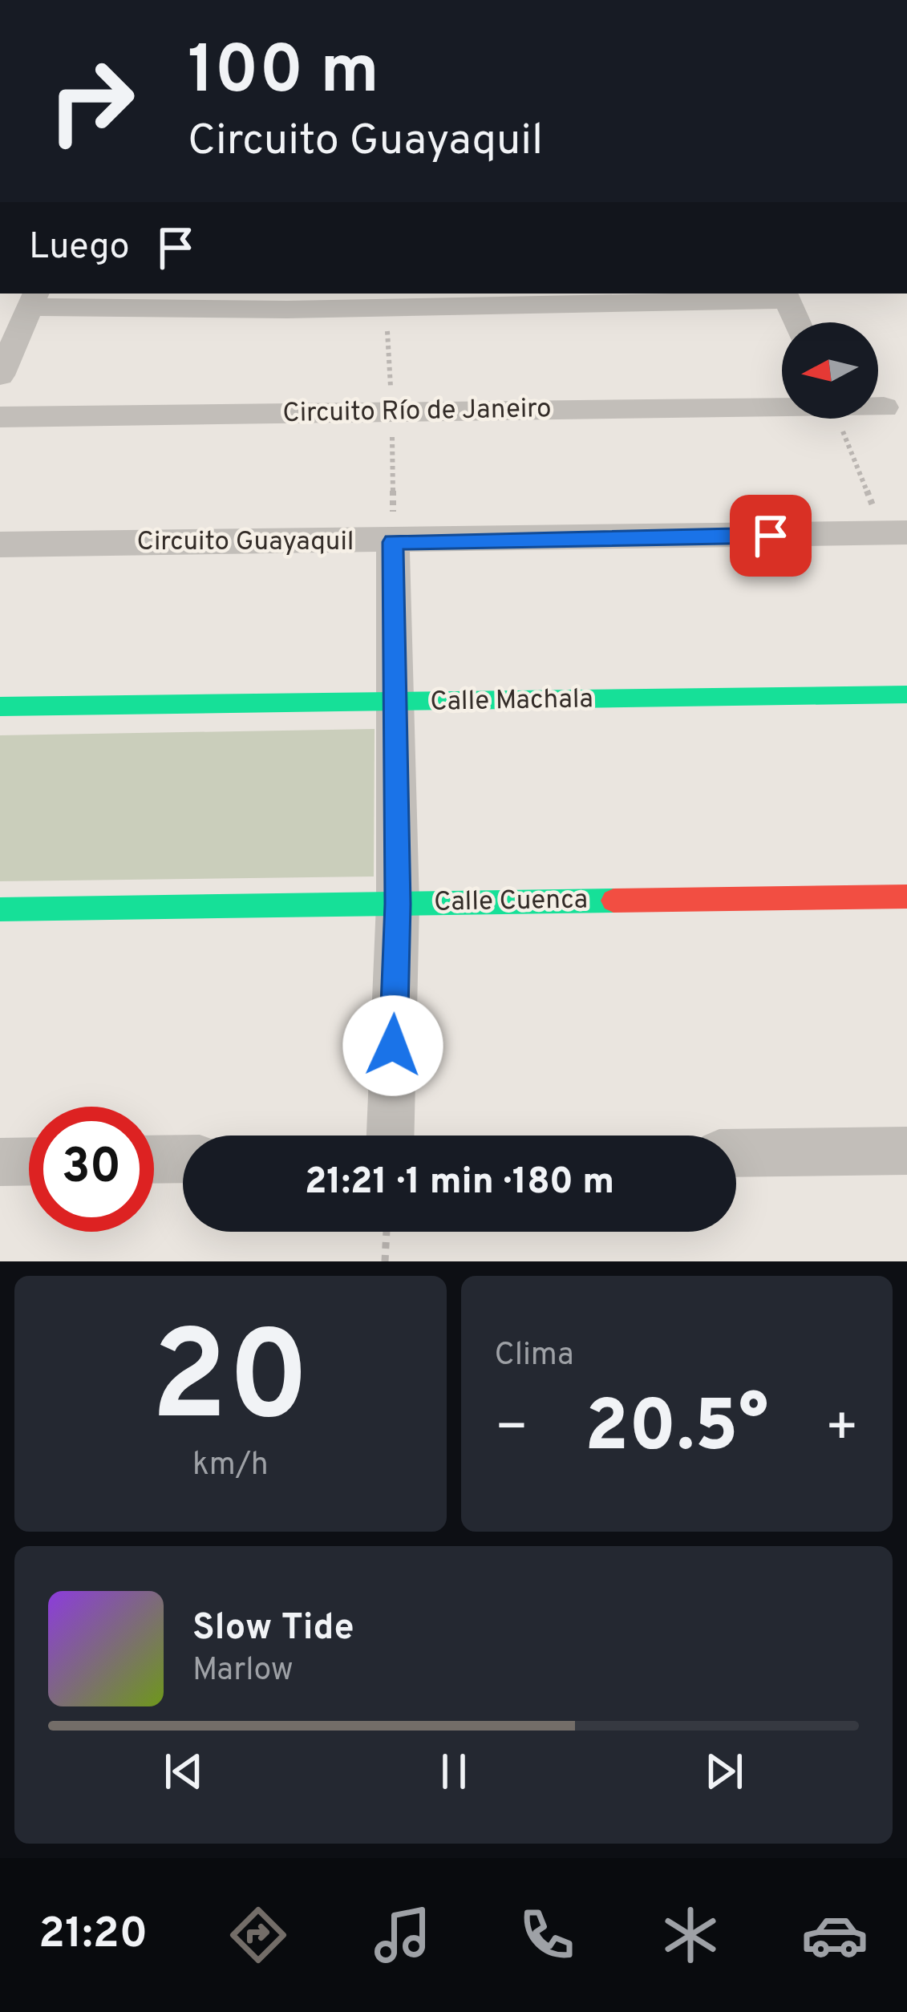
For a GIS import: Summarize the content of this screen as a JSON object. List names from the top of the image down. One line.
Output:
{"streets":{"street":["Circuito Río de Janeiro","Circuito Guayaquil","Calle Machala","Calle Cuenca"]},"north":"left","page":{"turn":["100 m","Circuito Guayaquil"],"then":"Luego","limit":"30","trip":"21:21 · 1 min · 180 m","tile":[["20","km/h"],"Clima"],"heat":["−","20.5°","+"],"song":["Slow Tide","Marlow"],"tabs":"21:20"}}
